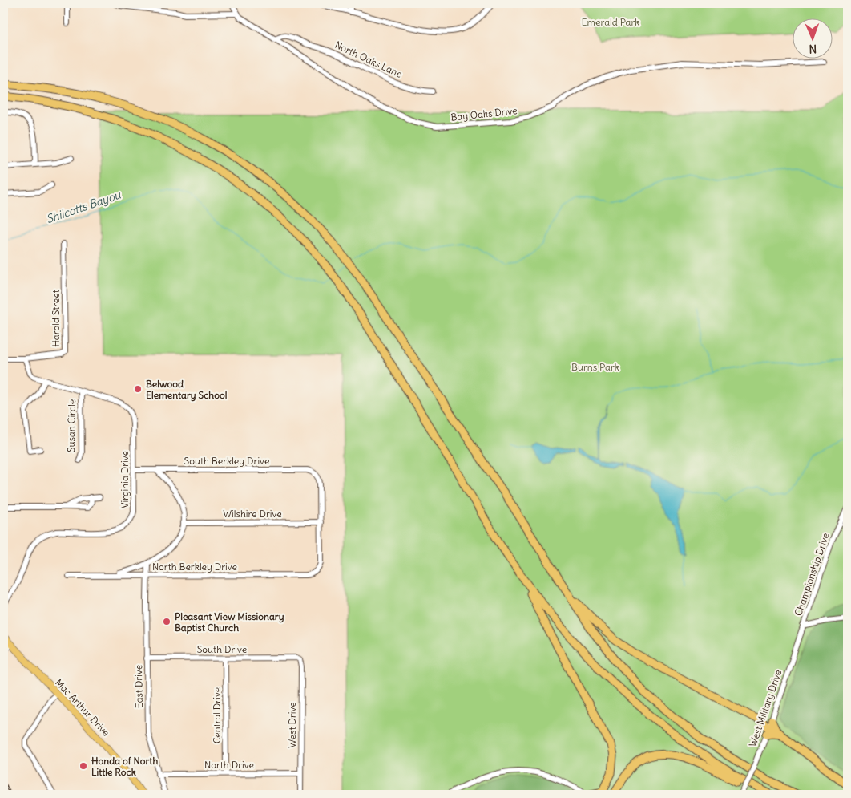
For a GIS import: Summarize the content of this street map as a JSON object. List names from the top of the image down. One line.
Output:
{"streets":{"main road":["Mac Arthur Drive"],"street":["North Oaks Lane","Bay Oaks Drive","Harold Street","Susan Circle","South Berkley Drive","Virginia Drive","Wilshire Drive","North Berkley Drive","Championship Drive","South Drive","East Drive","West Military Drive","Central Drive","West Drive","North Drive"]},"crossings":[["North Oaks Lane","Bay Oaks Drive"],["Susan Circle","Virginia Drive"],["South Berkley Drive","Virginia Drive"],["South Berkley Drive","Wilshire Drive"],["South Berkley Drive","North Berkley Drive"],["Wilshire Drive","North Berkley Drive"],["North Berkley Drive","East Drive"],["Championship Drive","West Military Drive"],["South Drive","East Drive"],["South Drive","Central Drive"],["South Drive","West Drive"],["East Drive","North Drive"],["Central Drive","North Drive"],["West Drive","North Drive"]],"water":["Shilcotts Bayou"],"parks":["Emerald Park","Burns Park"],"places":["Belwood Elementary School","Pleasant View Missionary Baptist Church","Honda of North Little Rock"],"north":"bottom"}
